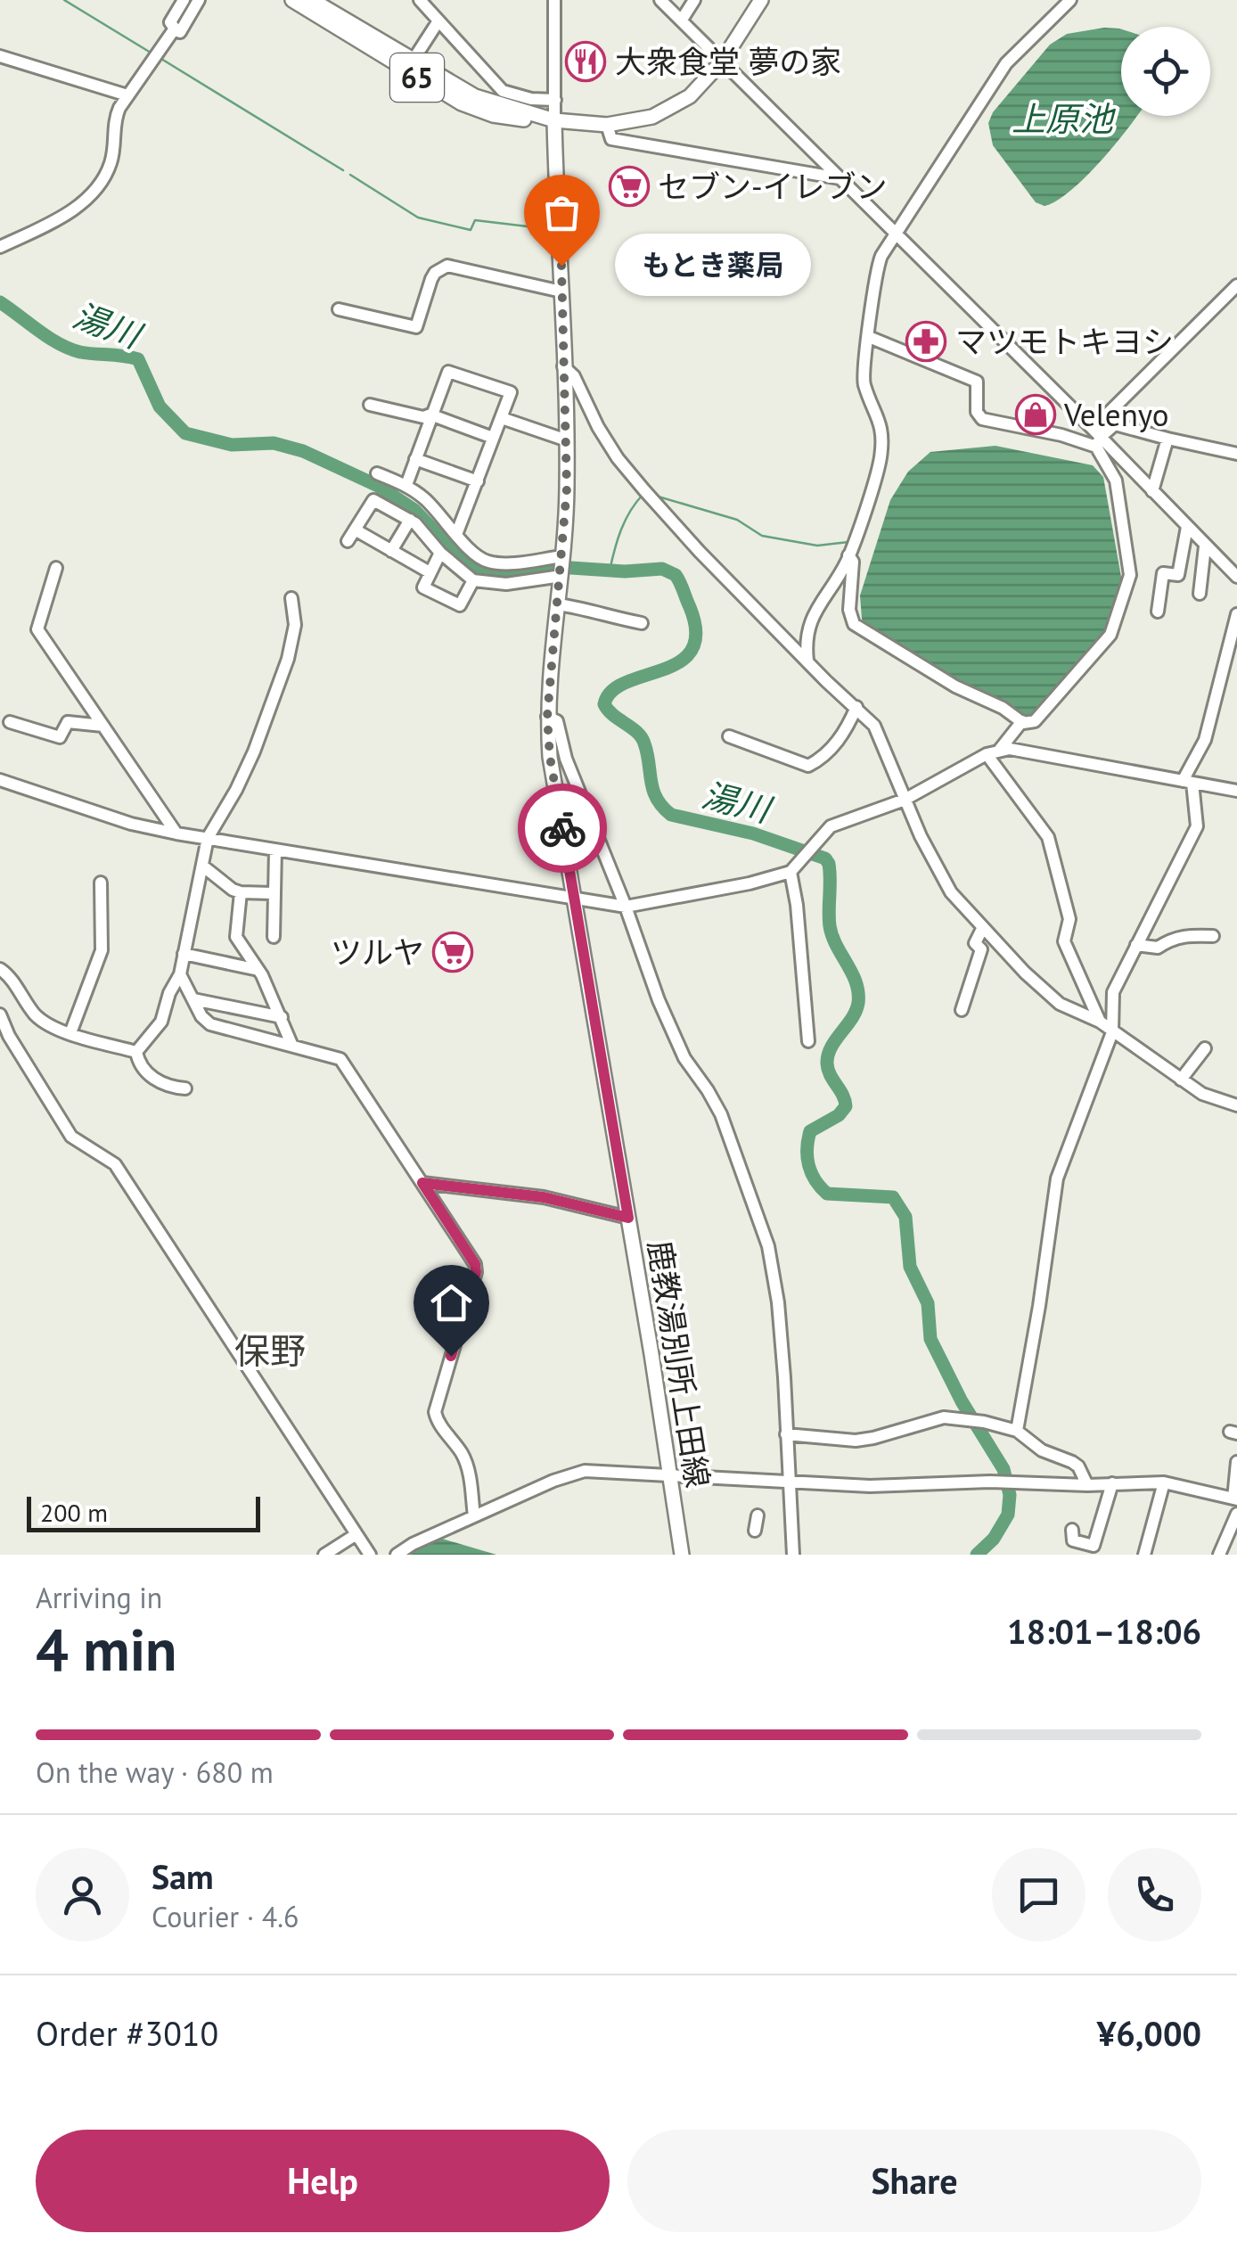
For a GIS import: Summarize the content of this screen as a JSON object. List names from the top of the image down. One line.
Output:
{"streets":{"main road":["65","鹿教湯別所上田線"]},"crossings":[["65","鹿教湯別所上田線"]],"districts":["保野"],"water":["上原池","湯川"],"places":{"restaurant":["大衆食堂 夢の家"],"supermarket":["セブン-イレブン","ツルヤ"],"other":["もとき薬局"],"pharmacy":["マツモトキヨシ"],"shop":["Velenyo"]},"scale_bar":"200 m","page":{"bubble":"もとき薬局","scale":"200 m","heading":["4 min","Arriving in","18:01–18:06"],"panel":["Sam","Courier · 4.6","Order #3010","¥6,000"],"bar":"On the way · 680 m","buttons":["Help","Share"]}}
